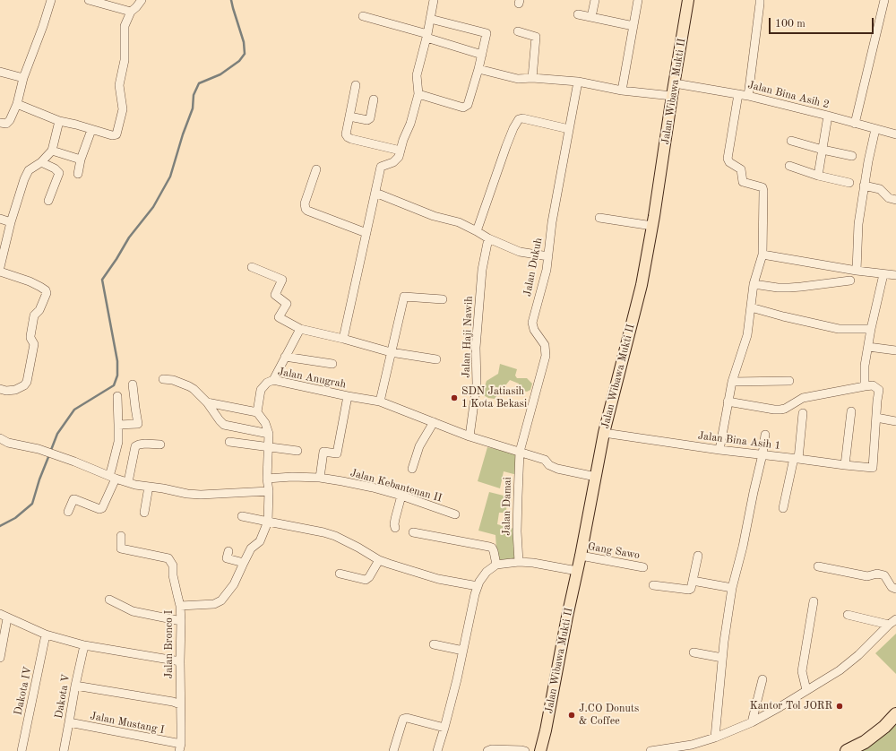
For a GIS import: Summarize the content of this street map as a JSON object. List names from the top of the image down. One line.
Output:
{"streets":{"main road":["Jalan Wibawa Mukti II"],"street":["Jalan Bina Asih 2","Jalan Dukuh","Jalan Haji Nawih","Jalan Anugrah","Jalan Bina Asih 1","Jalan Kebantenan II","Jalan Damai","Gang Sawo","Jalan Bronco I","Dakota IV","Dakota V","Jalan Mustang I"]},"crossings":[["Jalan Wibawa Mukti II","Jalan Bina Asih 2"],["Jalan Wibawa Mukti II","Jalan Anugrah"],["Jalan Wibawa Mukti II","Jalan Bina Asih 1"],["Jalan Wibawa Mukti II","Gang Sawo"],["Jalan Dukuh","Jalan Anugrah"],["Jalan Dukuh","Jalan Damai"],["Jalan Haji Nawih","Jalan Anugrah"],["Jalan Anugrah","Jalan Damai"],["Jalan Bronco I","Jalan Mustang I"],["Dakota V","Jalan Mustang I"]],"places":["SDN Jatiasih 1 Kota Bekasi","Kantor Tol JORR","J.CO Donuts & Coffee"],"scale_bar":"100 m"}
